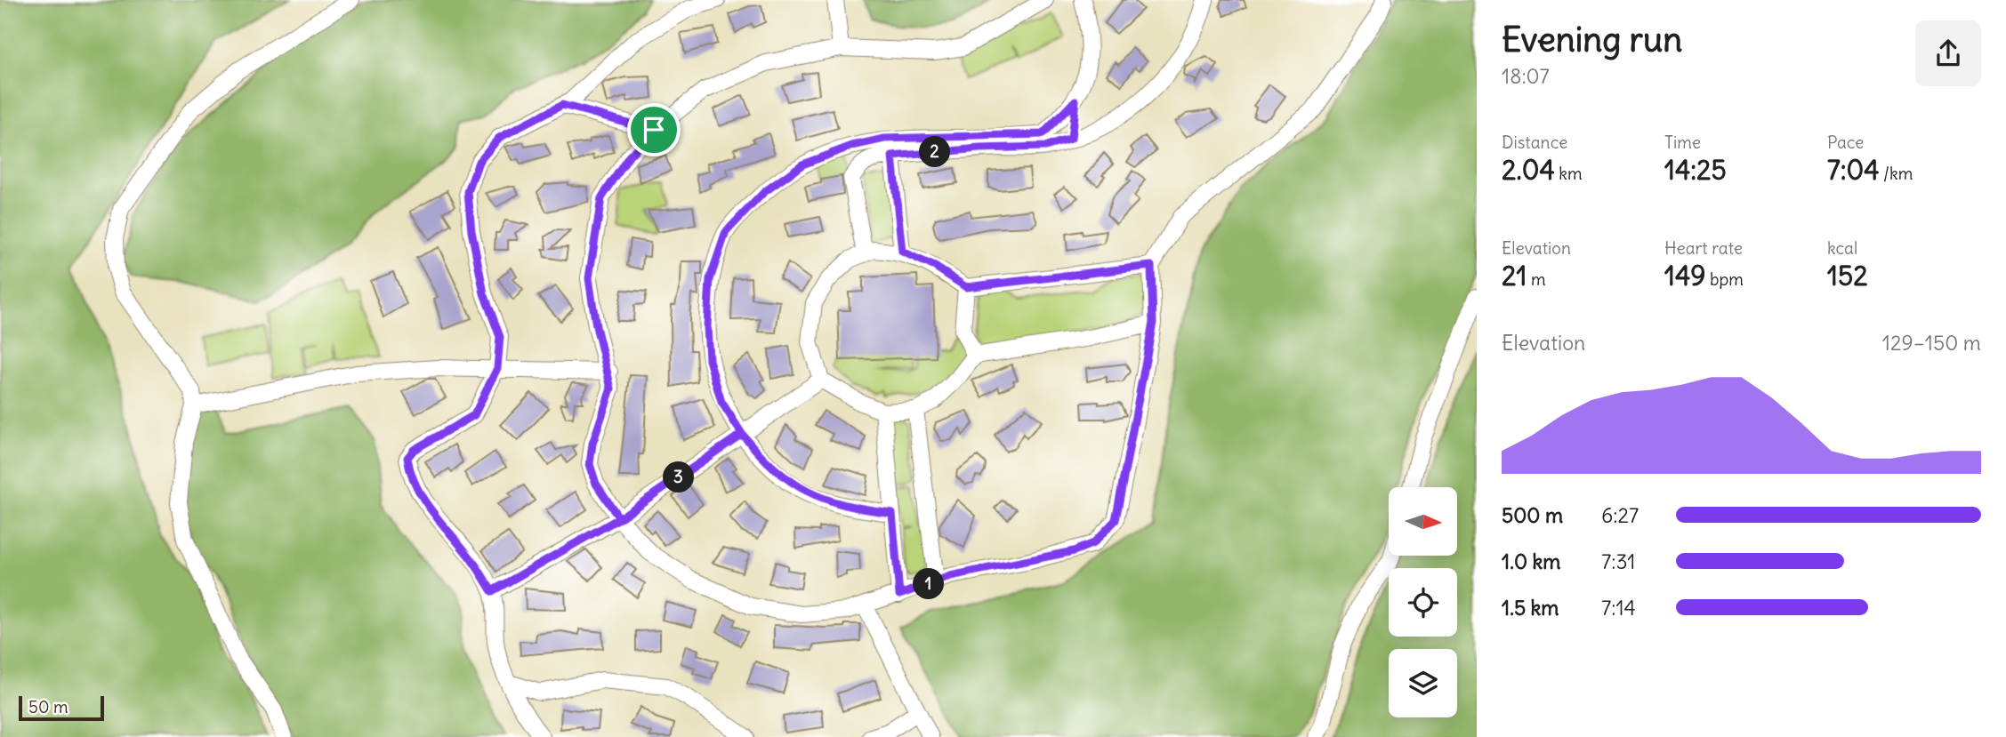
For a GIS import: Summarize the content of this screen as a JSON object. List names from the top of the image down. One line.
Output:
{"scale_bar":"50 m","north":"right","page":{"heading":["Evening run","18:07"],"stats":[["Distance","2.04 km"],["Time","14:25"],["Pace","7:04 /km"],["Elevation","21 m"],["Heart rate","149 bpm"],["kcal","152"]],"pins":["2","3","1"],"chart":["Elevation","129–150 m"],"list":[{"name":"500 m","note":"6:27"},{"name":"1.0 km","note":"7:31"},{"name":"1.5 km","note":"7:14"}],"scale":"50 m"}}
